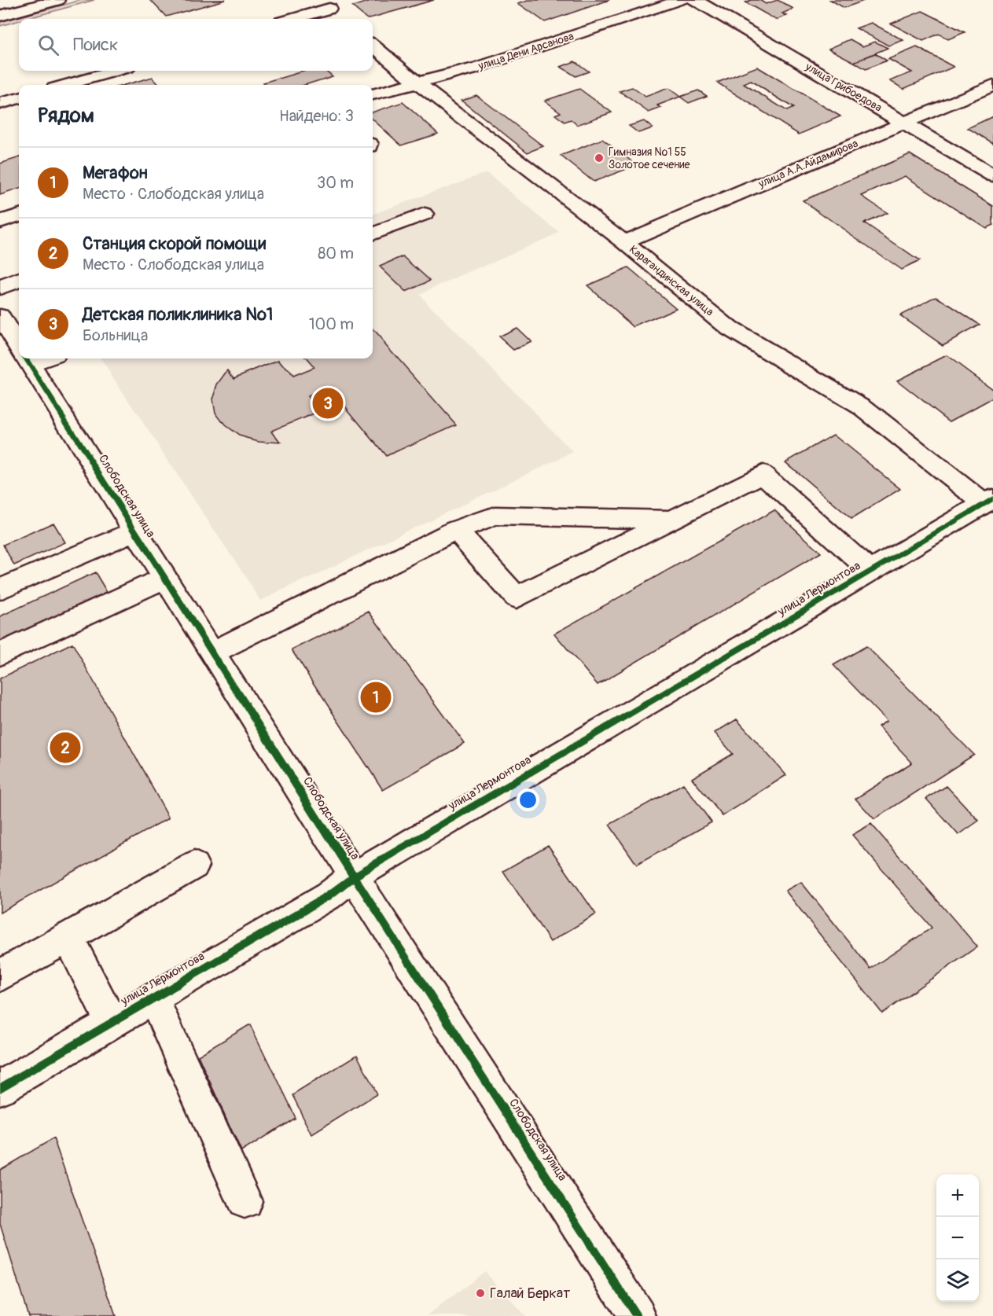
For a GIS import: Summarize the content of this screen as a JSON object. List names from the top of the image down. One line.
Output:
{"streets":{"street":["улица Дени Арсанова","улица Грибоедова","улица А.А.Айдамирова","Карагандинская улица","Слободская улица","улица Лермонтова"]},"crossings":[["улица Дени Арсанова","Карагандинская улица"],["улица Грибоедова","улица А.А.Айдамирова"],["улица А.А.Айдамирова","Карагандинская улица"],["Карагандинская улица","улица Лермонтова"],["Слободская улица","улица Лермонтова"]],"places":["Гимназия №1 55 Золотое сечение","Галай Беркат"],"page":{"search":"Поиск","heading":["Рядом","Найдено: 3"],"list":[{"mark":"1","name":"Мегафон","note":"Место · Слободская улица","value":"30 m"},{"mark":"2","name":"Станция скорой помощи","note":"Место · Слободская улица","value":"80 m"},{"mark":"3","name":"Детская поликлиника №1","note":"Больница","value":"100 m"}],"pins":["3","1","2"],"map_buttons":["+","−"]}}
